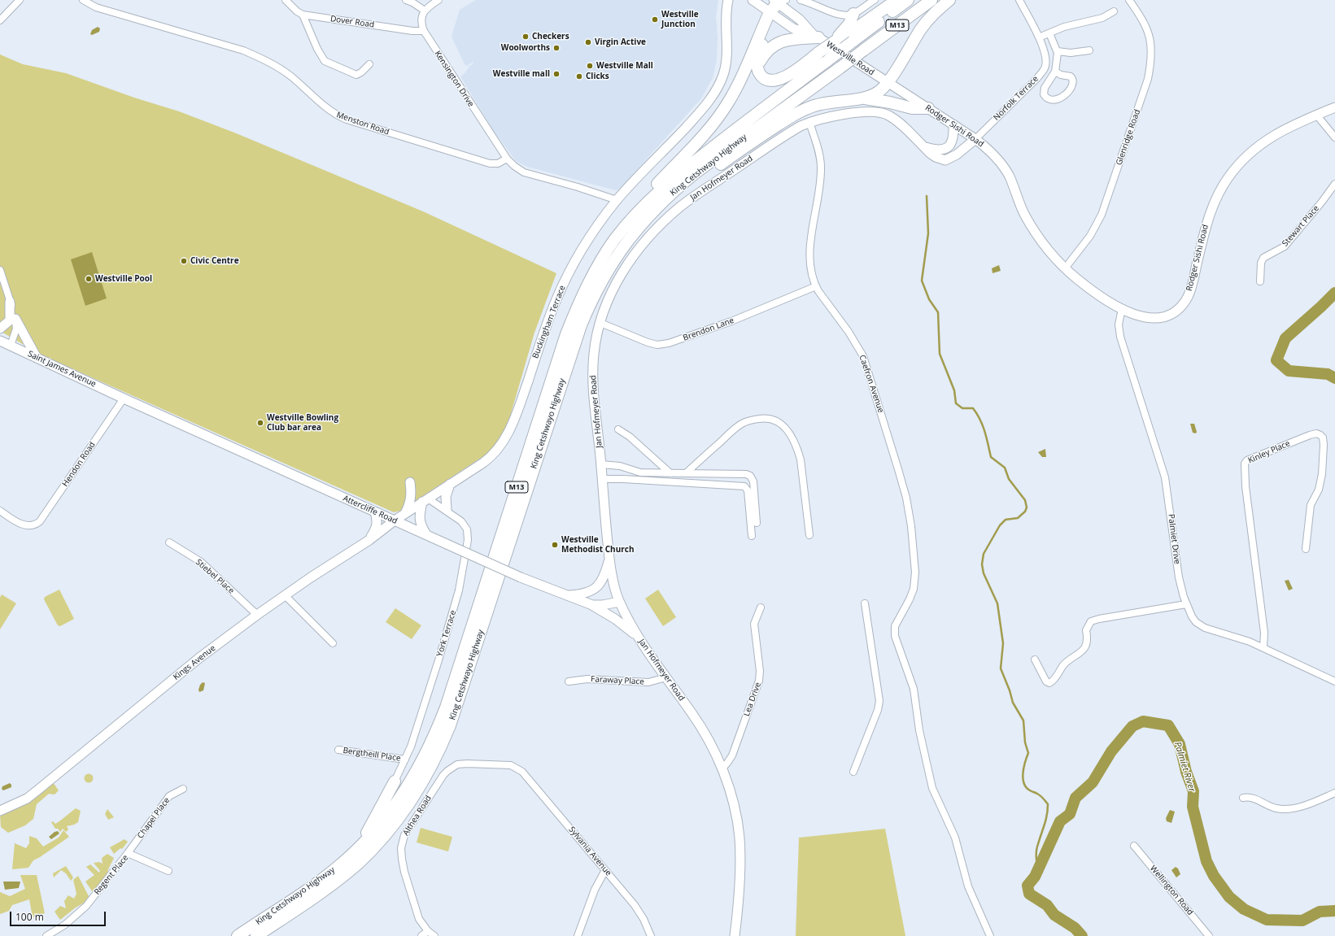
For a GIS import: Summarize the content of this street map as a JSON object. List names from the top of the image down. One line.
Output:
{"streets":{"highway":["M13","King Cetshwayo Highway"],"main road":["Westville Road","Rodger Sishi Road","Jan Hofmeyer Road","Buckingham Terrace","Saint James Avenue","Attercliffe Road","Kings Avenue"],"street":["Dover Road","Kensington Drive","Norfolk Terrace","Menston Road","Glenridge Road","Stewart Place","Brendon Lane","Caefron Avenue","Kinley Place","Hendon Road","Palmiet Drive","Stiebel Place","York Terrace","Faraway Place","Lea Drive","Bergtheill Place","Althea Road","Chapel Place","Sylvania Avenue","Regent Place","Wellington Road"]},"crossings":[["Dover Road","Kensington Drive"],["Westville Road","Rodger Sishi Road"],["Kensington Drive","Menston Road"],["Norfolk Terrace","Rodger Sishi Road"],["Norfolk Terrace","Jan Hofmeyer Road"],["Rodger Sishi Road","Glenridge Road"],["Rodger Sishi Road","Jan Hofmeyer Road"],["Rodger Sishi Road","Palmiet Drive"],["Jan Hofmeyer Road","Brendon Lane"],["Jan Hofmeyer Road","Caefron Avenue"],["Jan Hofmeyer Road","Attercliffe Road"],["Jan Hofmeyer Road","Faraway Place"],["Jan Hofmeyer Road","Lea Drive"],["Buckingham Terrace","Attercliffe Road"],["Buckingham Terrace","York Terrace"],["Buckingham Terrace","Kings Avenue"],["Brendon Lane","Caefron Avenue"],["Saint James Avenue","Hendon Road"],["Saint James Avenue","Attercliffe Road"],["Kinley Place","Palmiet Drive"],["Hendon Road","Attercliffe Road"],["Attercliffe Road","Kings Avenue"],["Stiebel Place","Kings Avenue"],["York Terrace","Bergtheill Place"],["Althea Road","Sylvania Avenue"],["Chapel Place","Regent Place"]],"water":["Palmiet River"],"places":["Westville Junction","Checkers","Virgin Active","Woolworths","Westville Mall","Westville mall","Clicks","Civic Centre","Westville Pool","Westville Bowling Club bar area","Westville Methodist Church"],"scale_bar":"100 m"}
